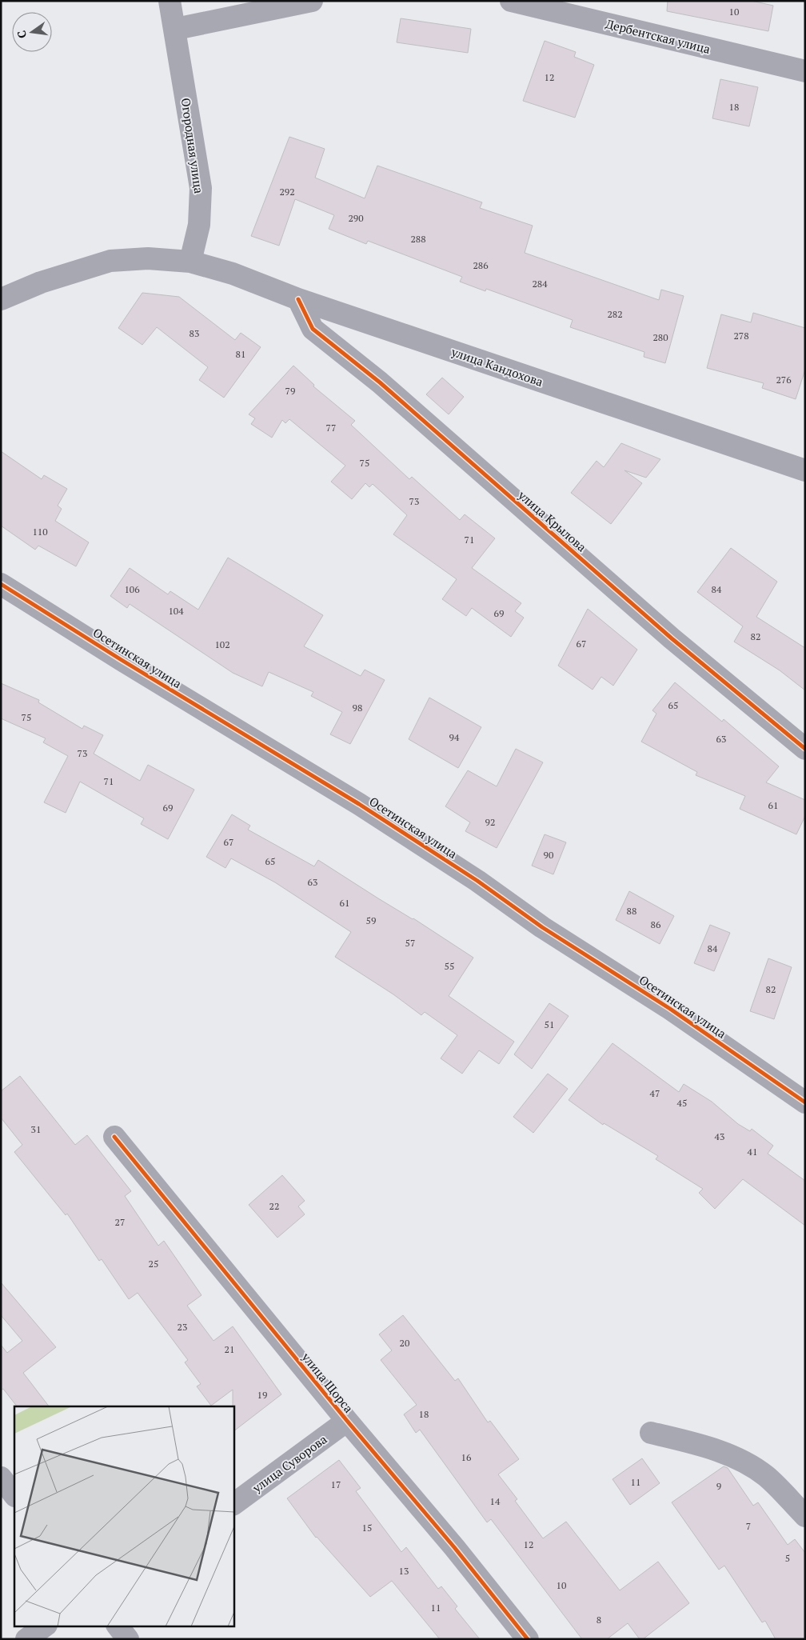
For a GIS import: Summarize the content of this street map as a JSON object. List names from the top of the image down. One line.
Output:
{"streets":{"street":["Дербентская улица","Огородная улица","улица Кандохова","улица Крылова","Осетинская улица","улица Щорса","улица Суворова"]},"crossings":[["Огородная улица","улица Кандохова"],["улица Кандохова","улица Крылова"],["улица Щорса","улица Суворова"]],"house_numbers":["10","12","18","292","290","288","286","284","282","83","278","280","81","276","79","77","75","73","110","71","106","84","104","69","82","67","102","65","98","75","94","63","73","71","61","69","92","67","90","65","63","61","88","59","86","57","84","55","82","51","47","45","31","43","41","22","27","25","23","20","21","19","18","16","11","17","9","14","7","15","12","5","13","10","11","8"],"north":"left"}
